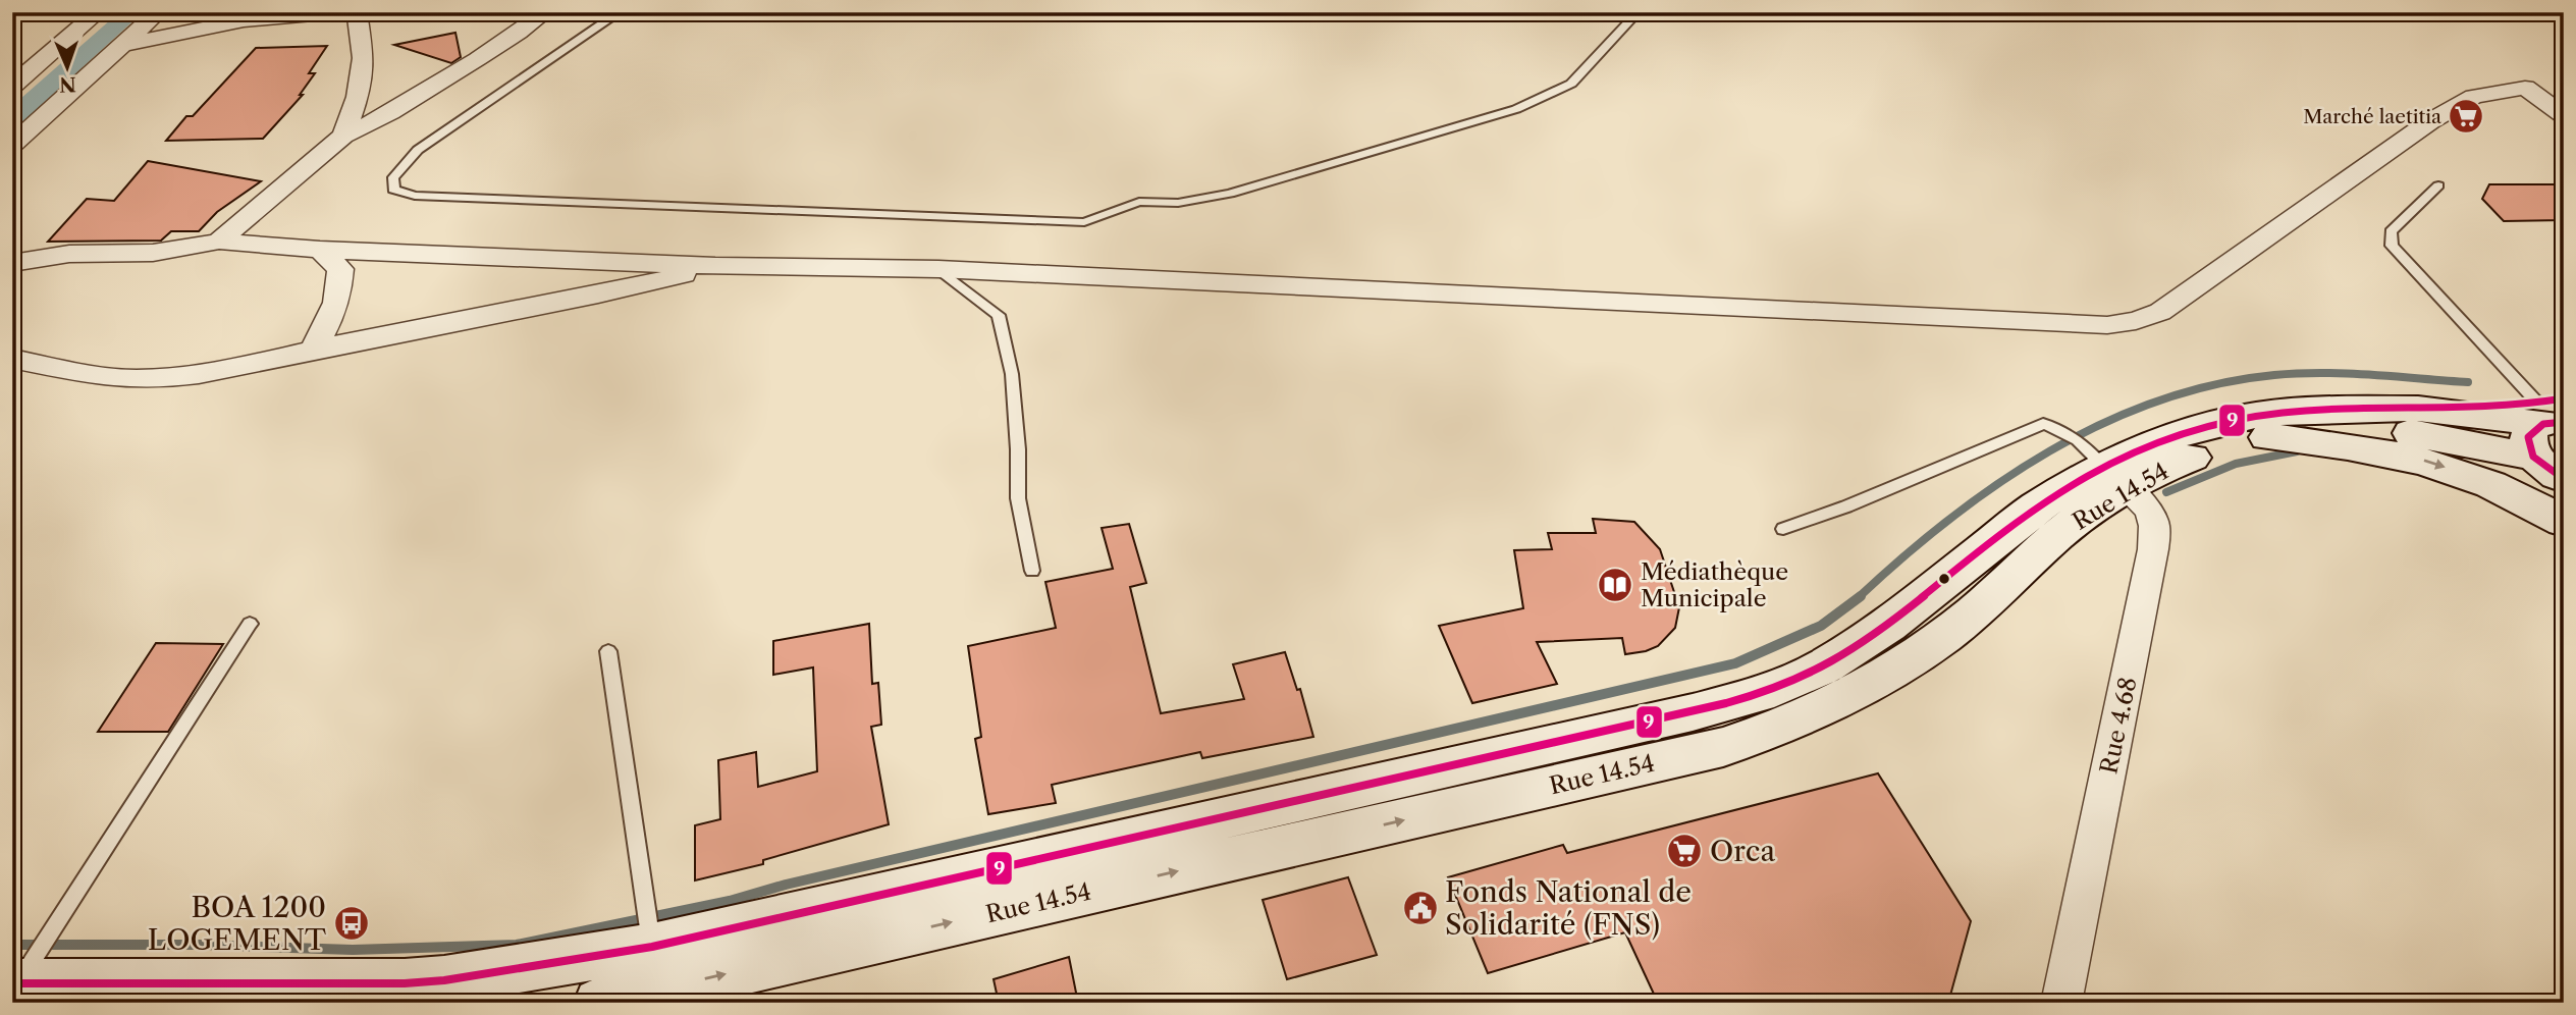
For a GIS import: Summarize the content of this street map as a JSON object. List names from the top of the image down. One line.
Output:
{"streets":{"main road":["Rue 14.54"],"street":["Rue 4.68"]},"crossings":[["Rue 14.54","Rue 4.68"]],"places":{"supermarket":["Marché laetitia","Orca"],"library":["Médiathèque Municipale"],"public building":["Fonds National de Solidarité (FNS)"],"bus stop":["BOA 1200 LOGEMENT"]},"lines":["transit line 9"],"north":"bottom"}
